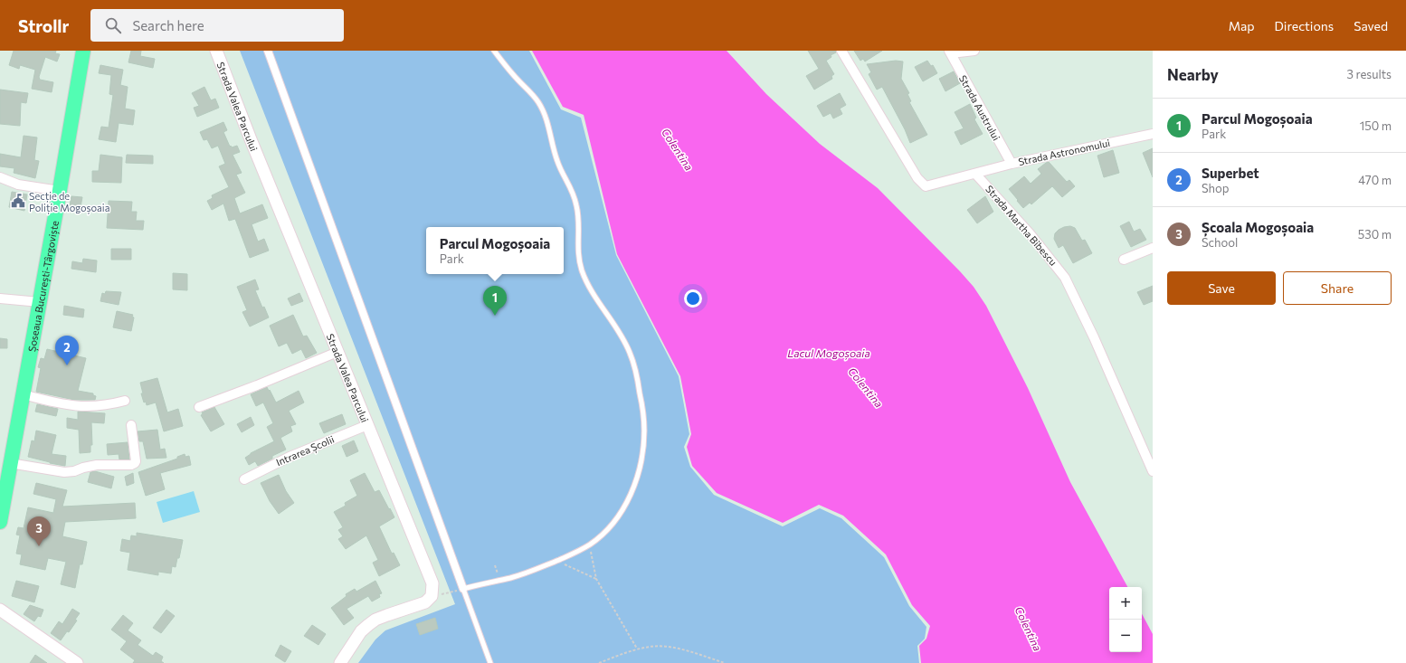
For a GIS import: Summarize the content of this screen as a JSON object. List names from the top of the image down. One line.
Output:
{"streets":{"main road":["Șoseaua București-Târgoviște"],"street":["Strada Valea Parcului","Strada Austrului","Strada Astronomului","Strada Martha Bibescu","Intrarea Școlii"]},"crossings":[["Strada Valea Parcului","Intrarea Școlii"],["Strada Austrului","Strada Astronomului"],["Strada Astronomului","Strada Martha Bibescu"]],"water":["Colentina","Lacul Mogoșoaia"],"places":{"public building":["Secție de Poliție Mogoșoaia"]},"page":{"header":"Strollr","search":"Search here","nav":["Map","Directions","Saved"],"heading":["Nearby","3 results"],"list":[{"mark":"1","name":"Parcul Mogoșoaia","note":"Park","value":"150 m"},{"mark":"2","name":"Superbet","note":"Shop","value":"470 m"},{"mark":"3","name":"Școala Mogoșoaia","note":"School","value":"530 m"}],"popup":["Parcul Mogoșoaia","Park"],"buttons":["Save","Share"],"pins":["1","2","3"],"map_buttons":["+","−"]}}
